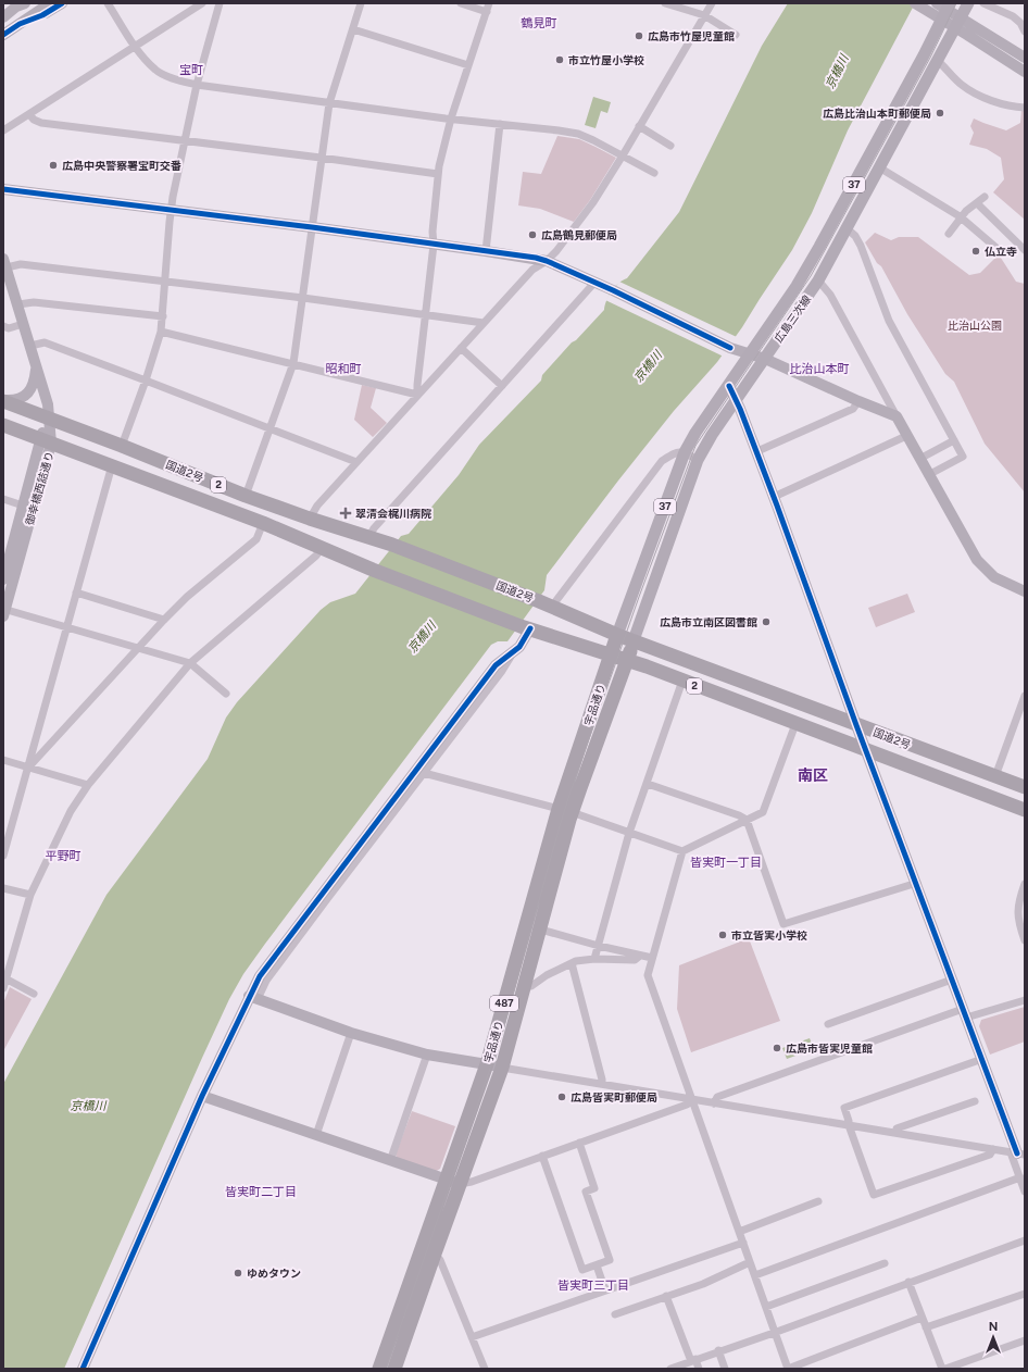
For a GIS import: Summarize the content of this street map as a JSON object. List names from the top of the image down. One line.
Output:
{"streets":{"highway":["国道2号","2","宇品通り","487"],"main road":["37","広島三次線"],"street":["御幸橋西詰通り"]},"crossings":[["広島三次線","国道2号"],["広島三次線","宇品通り"],["国道2号","御幸橋西詰通り"],["国道2号","宇品通り"]],"districts":["鶴見町","宝町","昭和町","比治山本町","南区","平野町","皆実町一丁目","皆実町二丁目","皆実町三丁目"],"water":["京橋川"],"parks":["比治山公園"],"places":{"other":["広島市竹屋児童館","市立竹屋小学校","広島比治山本町郵便局","広島中央警察署宝町交番","広島鶴見郵便局","仏立寺","広島市立南区図書館","市立皆実小学校","広島市皆実児童館","広島皆実町郵便局","ゆめタウン"],"health":["翠清会梶川病院"]},"north":"top"}
